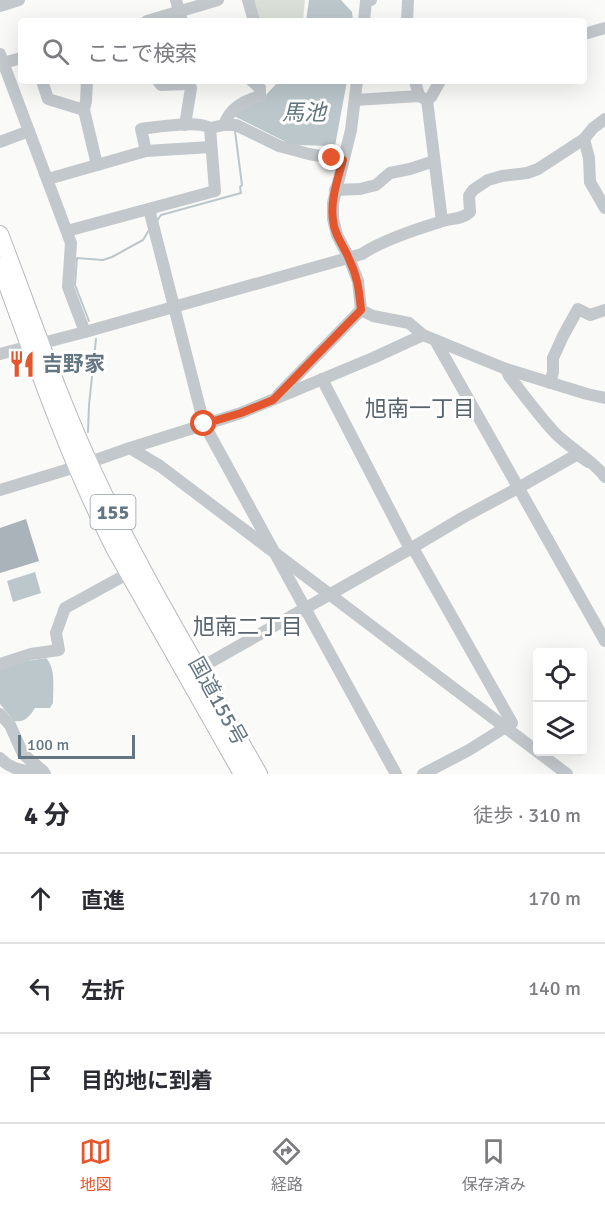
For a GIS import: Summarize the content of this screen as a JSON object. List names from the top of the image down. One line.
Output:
{"streets":{"highway":["155","国道155号"]},"districts":["旭南一丁目","旭南二丁目"],"water":["馬池"],"places":{"restaurant":["吉野家"]},"scale_bar":"100 m","page":{"search":"ここで検索","scale":"100 m","heading":["4 分","徒歩 · 310 m"],"list":[["直進","170 m"],["左折","140 m"],"目的地に到着"],"nav":["地図","経路","保存済み"]}}
